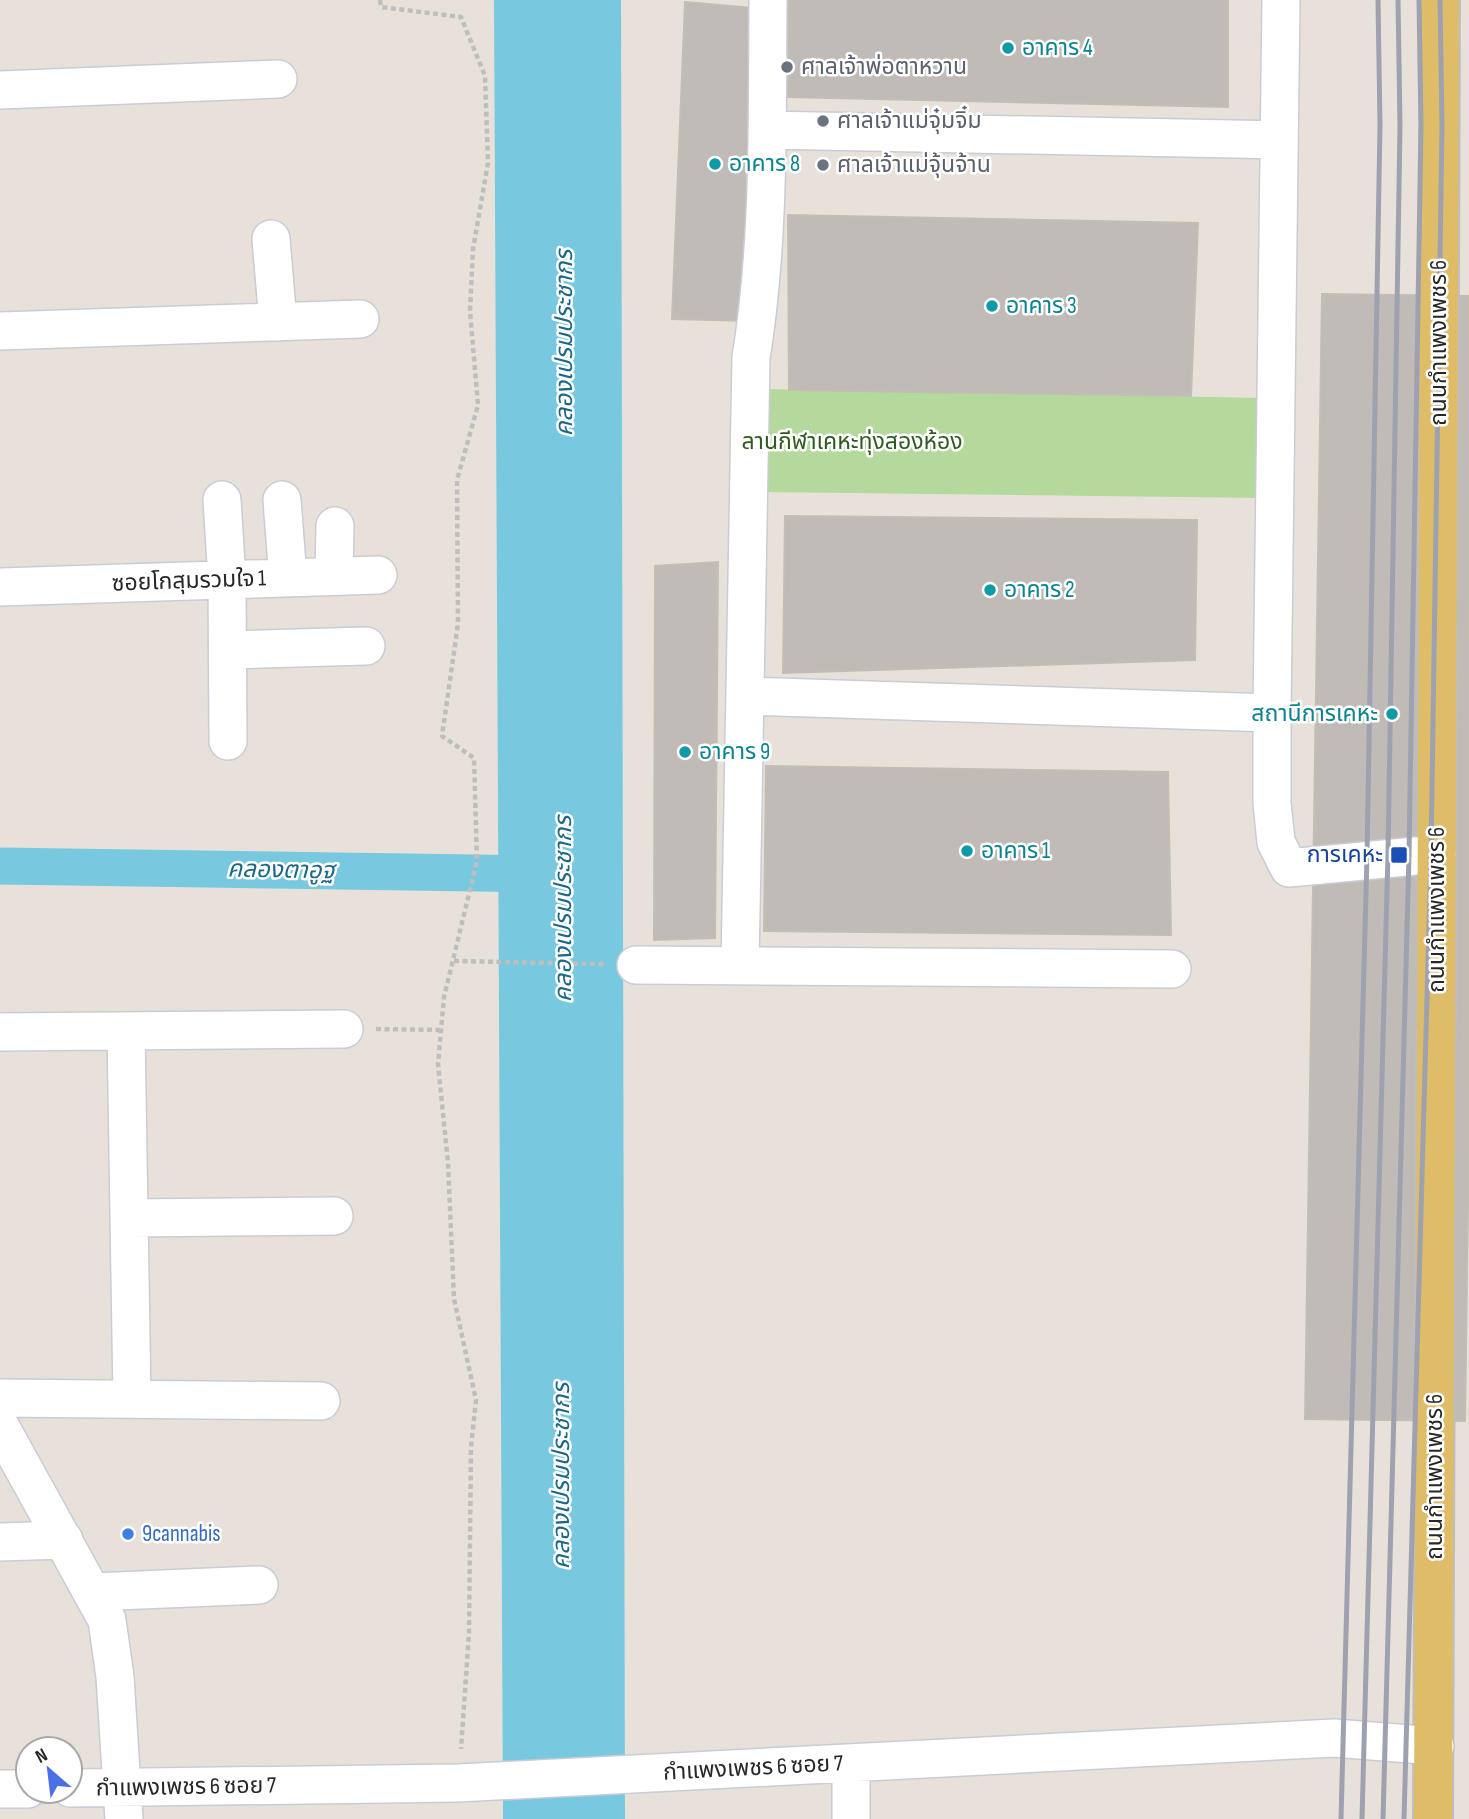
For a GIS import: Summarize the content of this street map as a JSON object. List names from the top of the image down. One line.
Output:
{"streets":{"main road":["ถนนกำแพงเพชร 6"],"street":["ซอยโกสุมรวมใจ 1","กำแพงเพชร 6 ซอย 7"]},"crossings":[["ถนนกำแพงเพชร 6","กำแพงเพชร 6 ซอย 7"]],"water":["คลองเปรมประชากร","คลองตาอูฐ"],"parks":["ลานกีฬาเคหะทุ่งสองห้อง"],"places":{"other":["อาคาร 4","ศาลเจ้าพ่อตาหวาน","ศาลเจ้าแม่จุ๋มจิ๋ม","อาคาร 8","ศาลเจ้าแม่จุ้นจ้าน","อาคาร 3","อาคาร 2","สถานีการเคหะ","อาคาร 9","อาคาร 1","9cannabis"],"transit":["การเคหะ"]},"north":"top left"}
